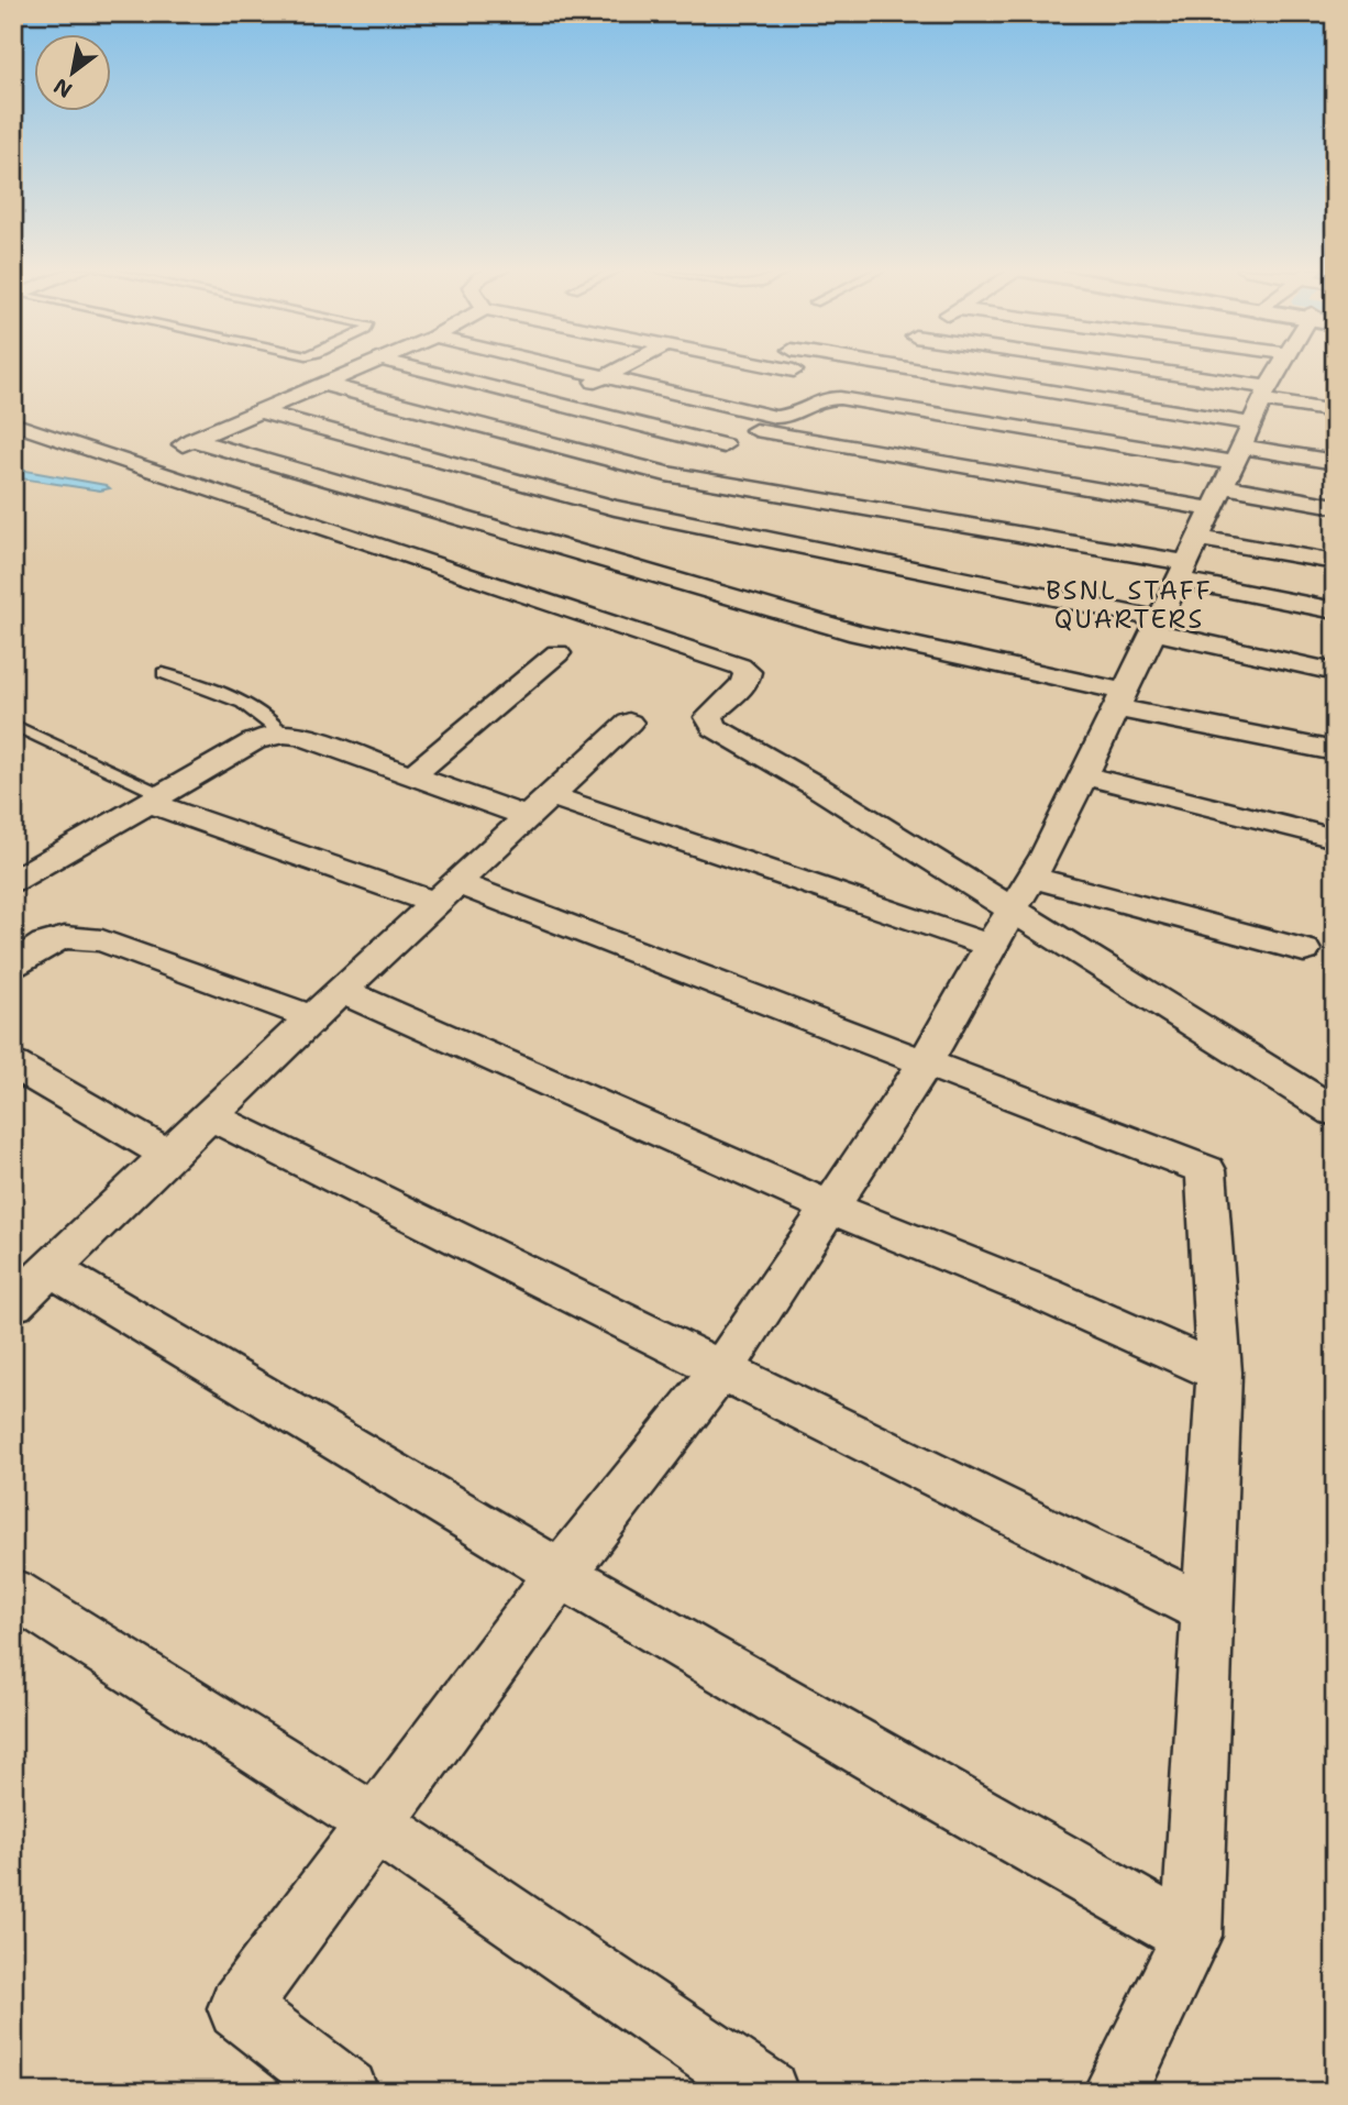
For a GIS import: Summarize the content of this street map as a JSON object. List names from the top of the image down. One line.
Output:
{"districts":["BSNL STAFF QUARTERS"],"north":"bottom left"}
